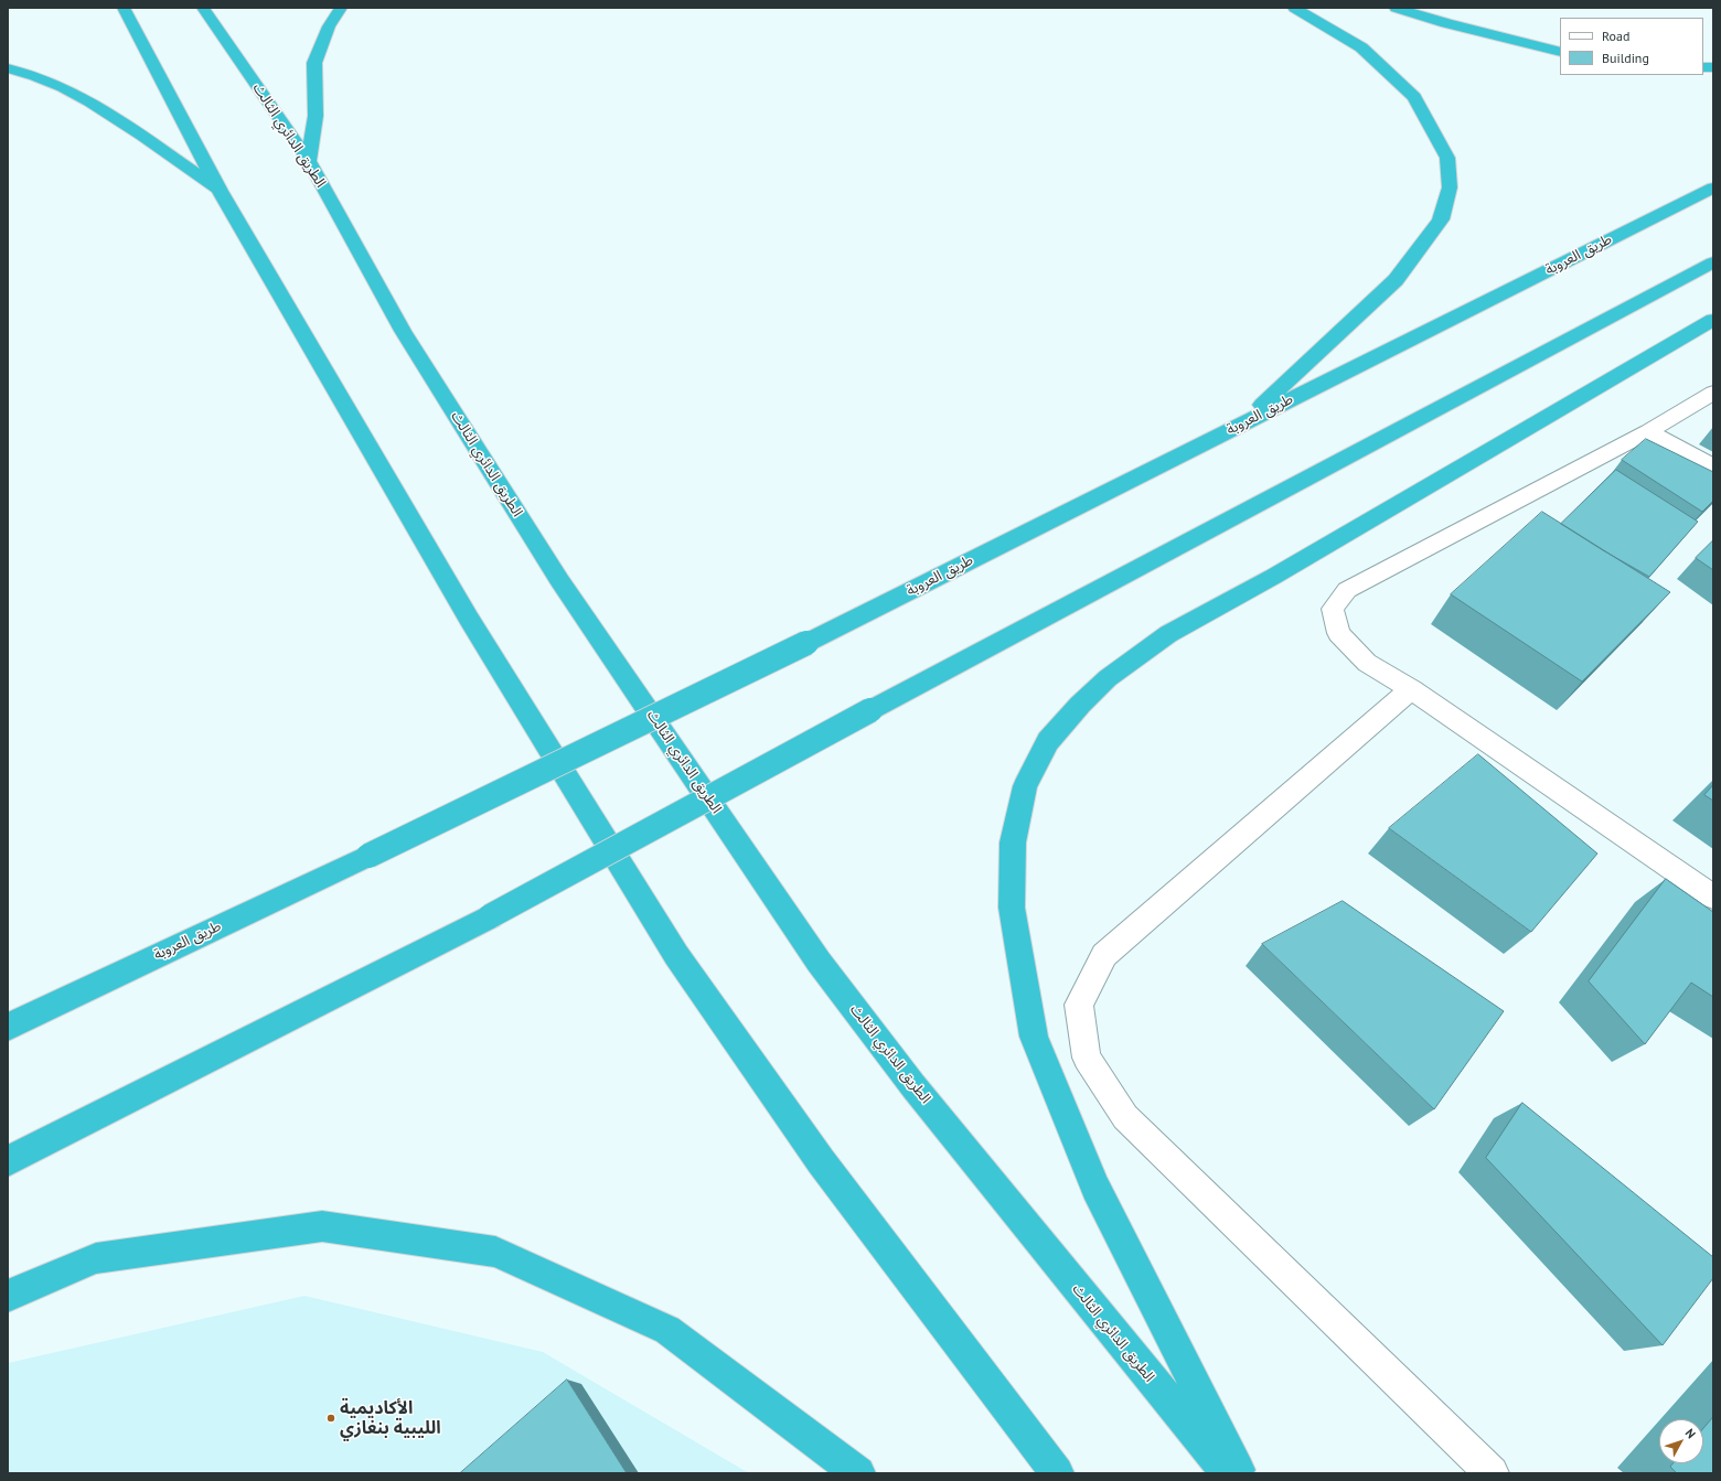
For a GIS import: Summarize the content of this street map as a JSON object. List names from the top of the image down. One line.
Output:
{"streets":{"highway":["الطريق الدائري الثالث","طريق العروبة"]},"places":["الأكاديمية الليبية بنغازي"],"legend":["Road","Building"],"north":"top right"}
